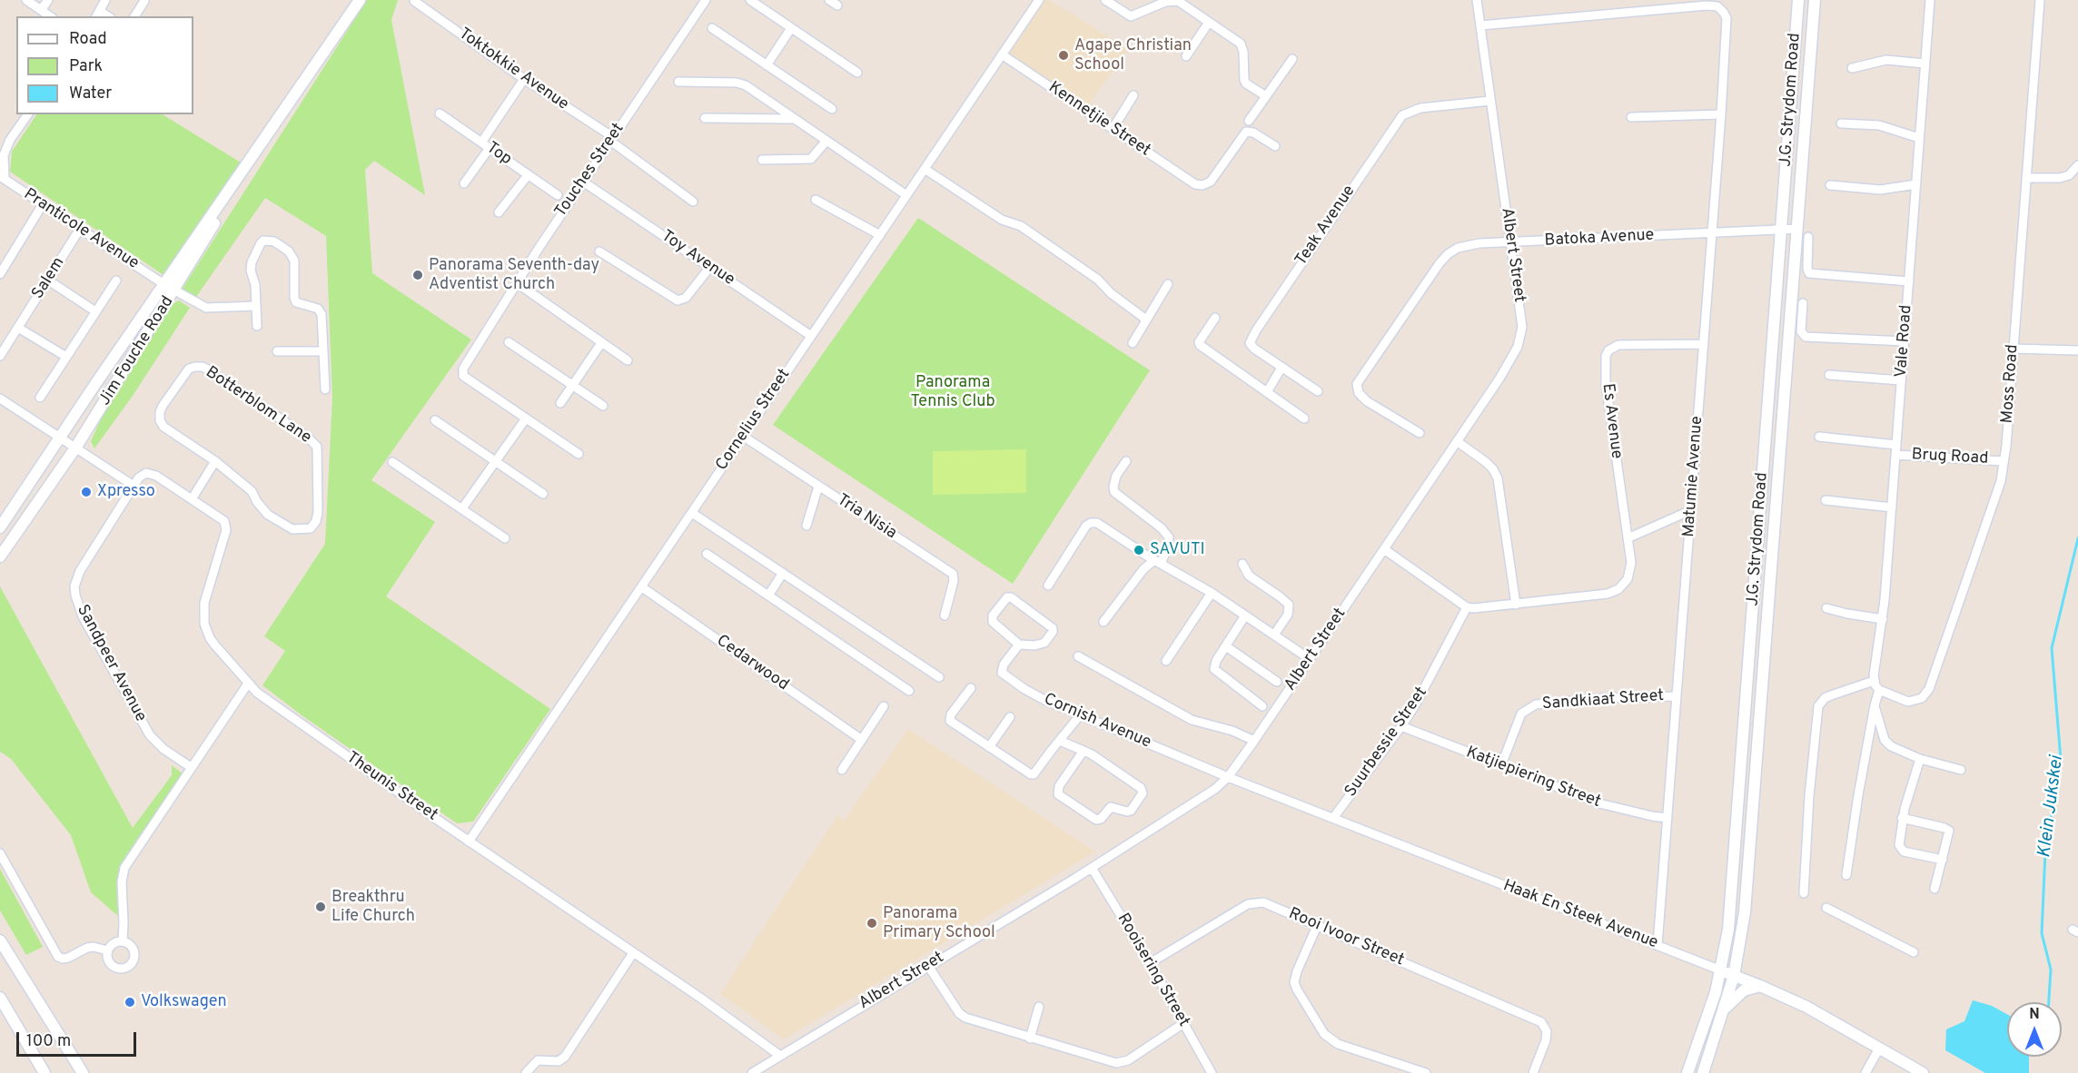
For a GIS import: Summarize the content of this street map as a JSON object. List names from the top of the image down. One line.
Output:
{"streets":{"street":["Toktokkie Avenue","J.G. Strydom Road","Kennetjie Street","Top","Touches Street","Teak Avenue","Pranticole Avenue","Batoka Avenue","Albert Street","Toy Avenue","Salem","Vale Road","Jim Fouche Road","Moss Road","Botterblom Lane","Cornelius Street","Es Avenue","Brug Road","Matumie Avenue","Tria Nisia","Sandpeer Avenue","Cedarwood","Sandkiaat Street","Cornish Avenue","Suurbessie Street","Katjiepiering Street","Theunis Street","Haak En Steek Avenue","Rooi Ivoor Street","Rooisering Street"]},"crossings":[["Toktokkie Avenue","Touches Street"],["J.G. Strydom Road","Batoka Avenue"],["J.G. Strydom Road","Haak En Steek Avenue"],["Kennetjie Street","Cornelius Street"],["Touches Street","Toy Avenue"],["Teak Avenue","Albert Street"],["Pranticole Avenue","Salem"],["Pranticole Avenue","Jim Fouche Road"],["Batoka Avenue","Albert Street"],["Batoka Avenue","Matumie Avenue"],["Albert Street","Matumie Avenue"],["Albert Street","Cornish Avenue"],["Albert Street","Theunis Street"],["Albert Street","Haak En Steek Avenue"],["Albert Street","Rooisering Street"],["Toy Avenue","Cornelius Street"],["Vale Road","Brug Road"],["Moss Road","Brug Road"],["Cornelius Street","Tria Nisia"],["Cornelius Street","Cedarwood"],["Cornelius Street","Theunis Street"],["Es Avenue","Matumie Avenue"],["Matumie Avenue","Sandkiaat Street"],["Matumie Avenue","Katjiepiering Street"],["Matumie Avenue","Haak En Steek Avenue"],["Sandkiaat Street","Katjiepiering Street"],["Cornish Avenue","Haak En Steek Avenue"],["Suurbessie Street","Katjiepiering Street"],["Suurbessie Street","Haak En Steek Avenue"],["Rooi Ivoor Street","Rooisering Street"]],"water":["Klein Jukskei"],"parks":["Panorama Tennis Club"],"places":["Agape Christian School","Panorama Seventh-day Adventist Church","Xpresso","SAVUTI","Breakthru Life Church","Panorama Primary School","Volkswagen"],"legend":["Road","Park","Water"],"scale_bar":"100 m","north":"top"}
